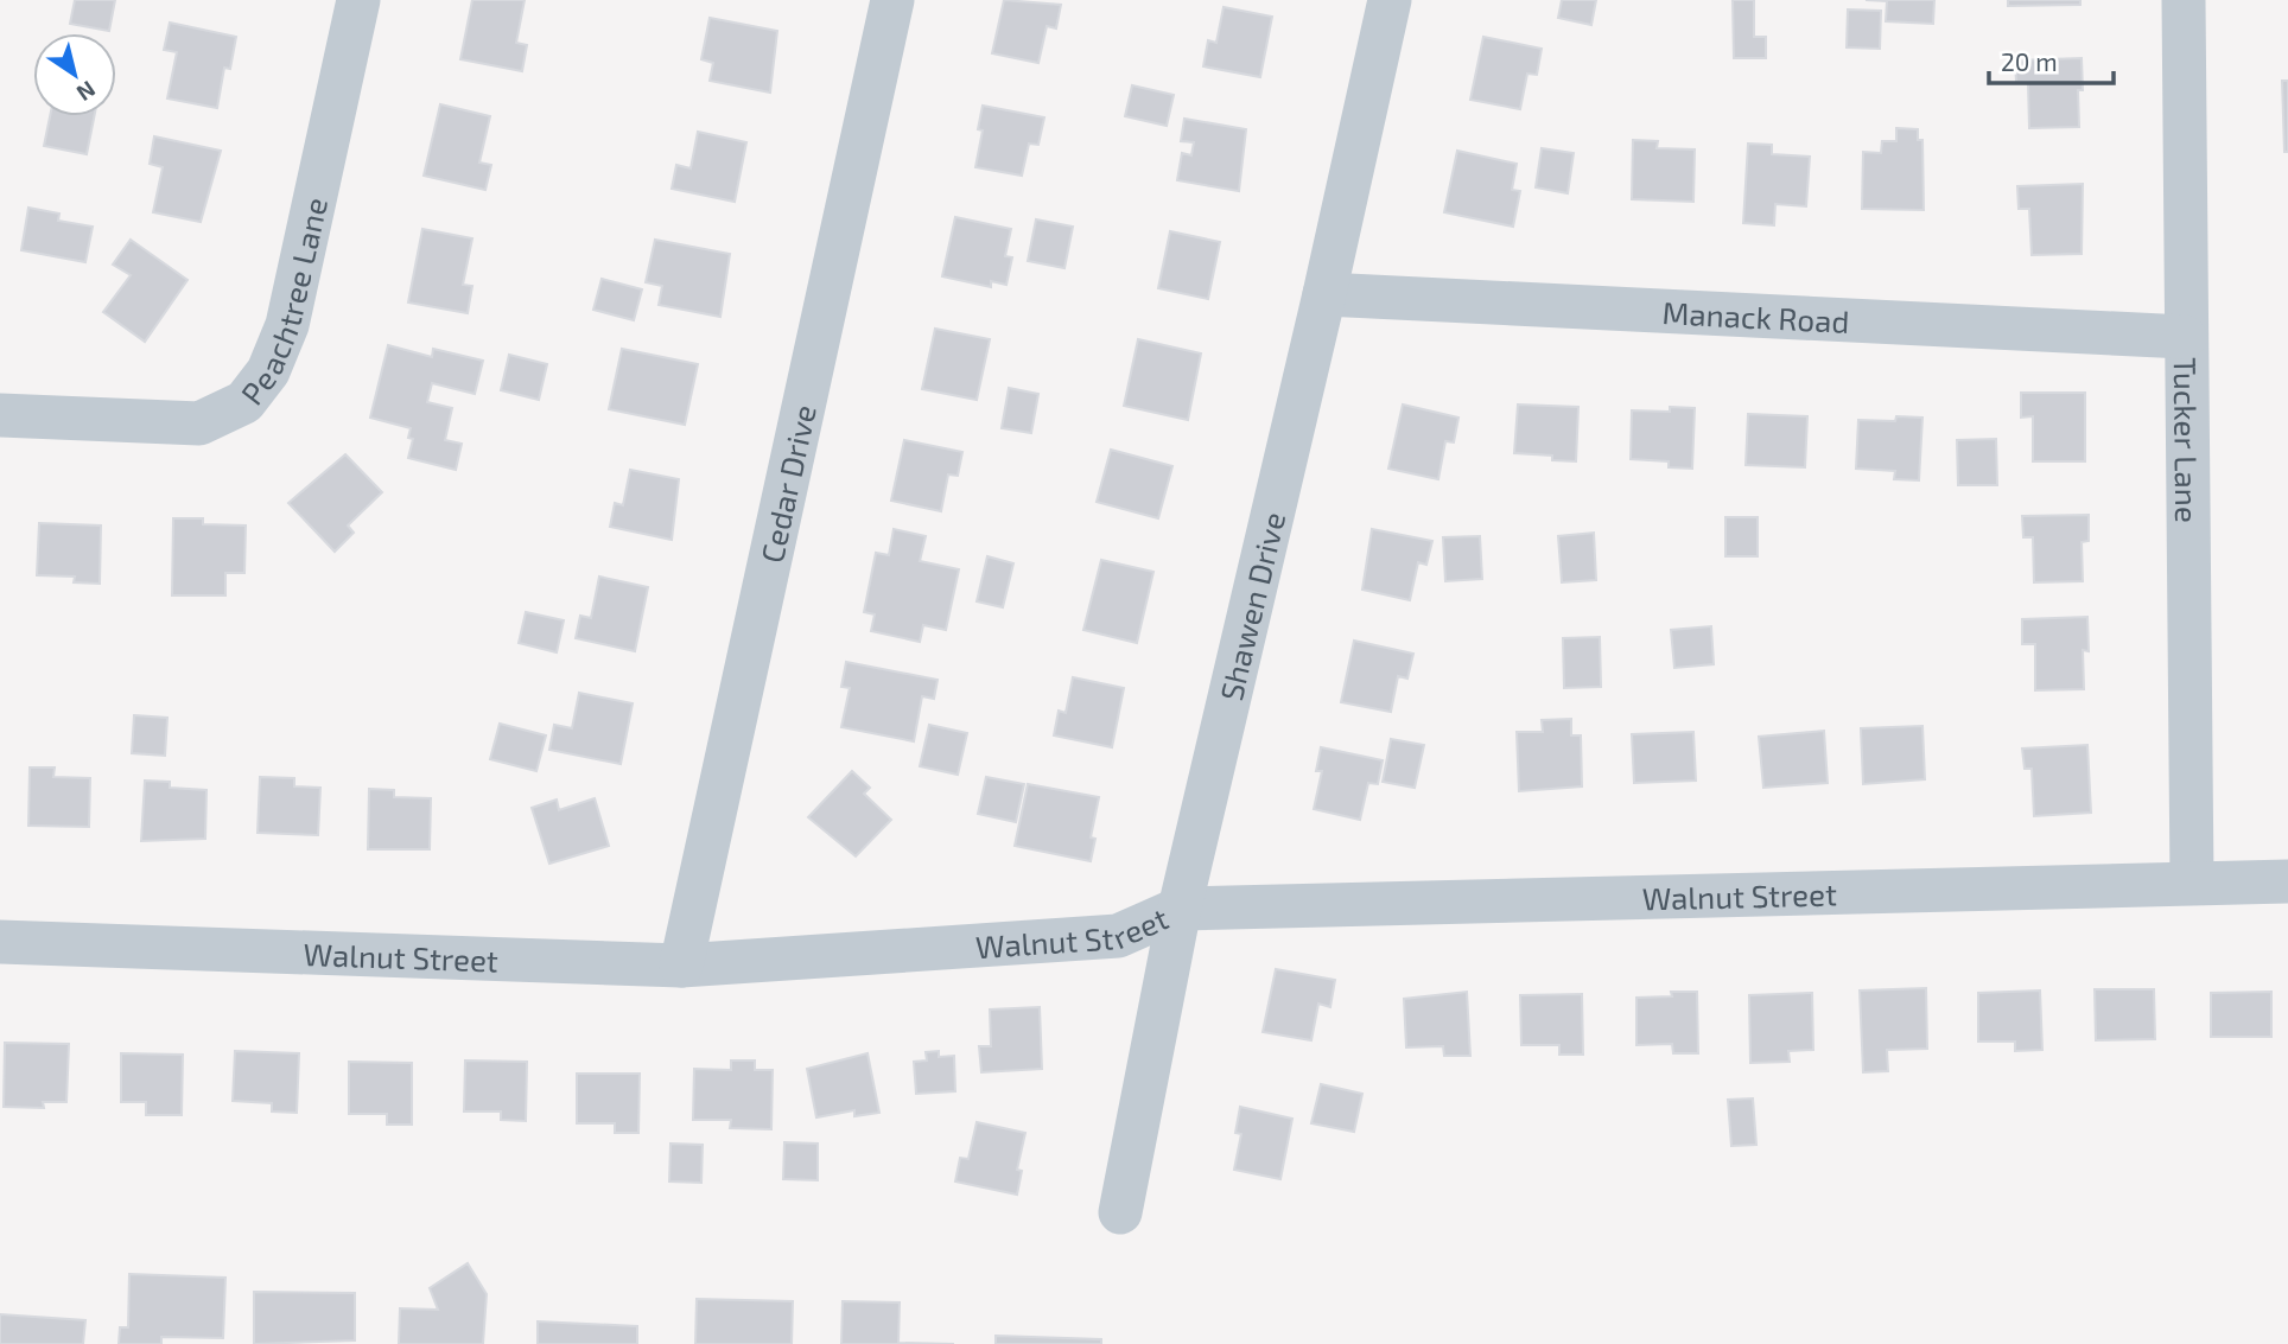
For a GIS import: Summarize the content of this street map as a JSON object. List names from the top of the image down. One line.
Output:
{"streets":{"street":["Peachtree Lane","Manack Road","Tucker Lane","Cedar Drive","Shawen Drive","Walnut Street"]},"crossings":[["Manack Road","Tucker Lane"],["Manack Road","Shawen Drive"],["Tucker Lane","Walnut Street"],["Cedar Drive","Walnut Street"],["Shawen Drive","Walnut Street"]],"scale_bar":"20 m","north":"bottom right"}
